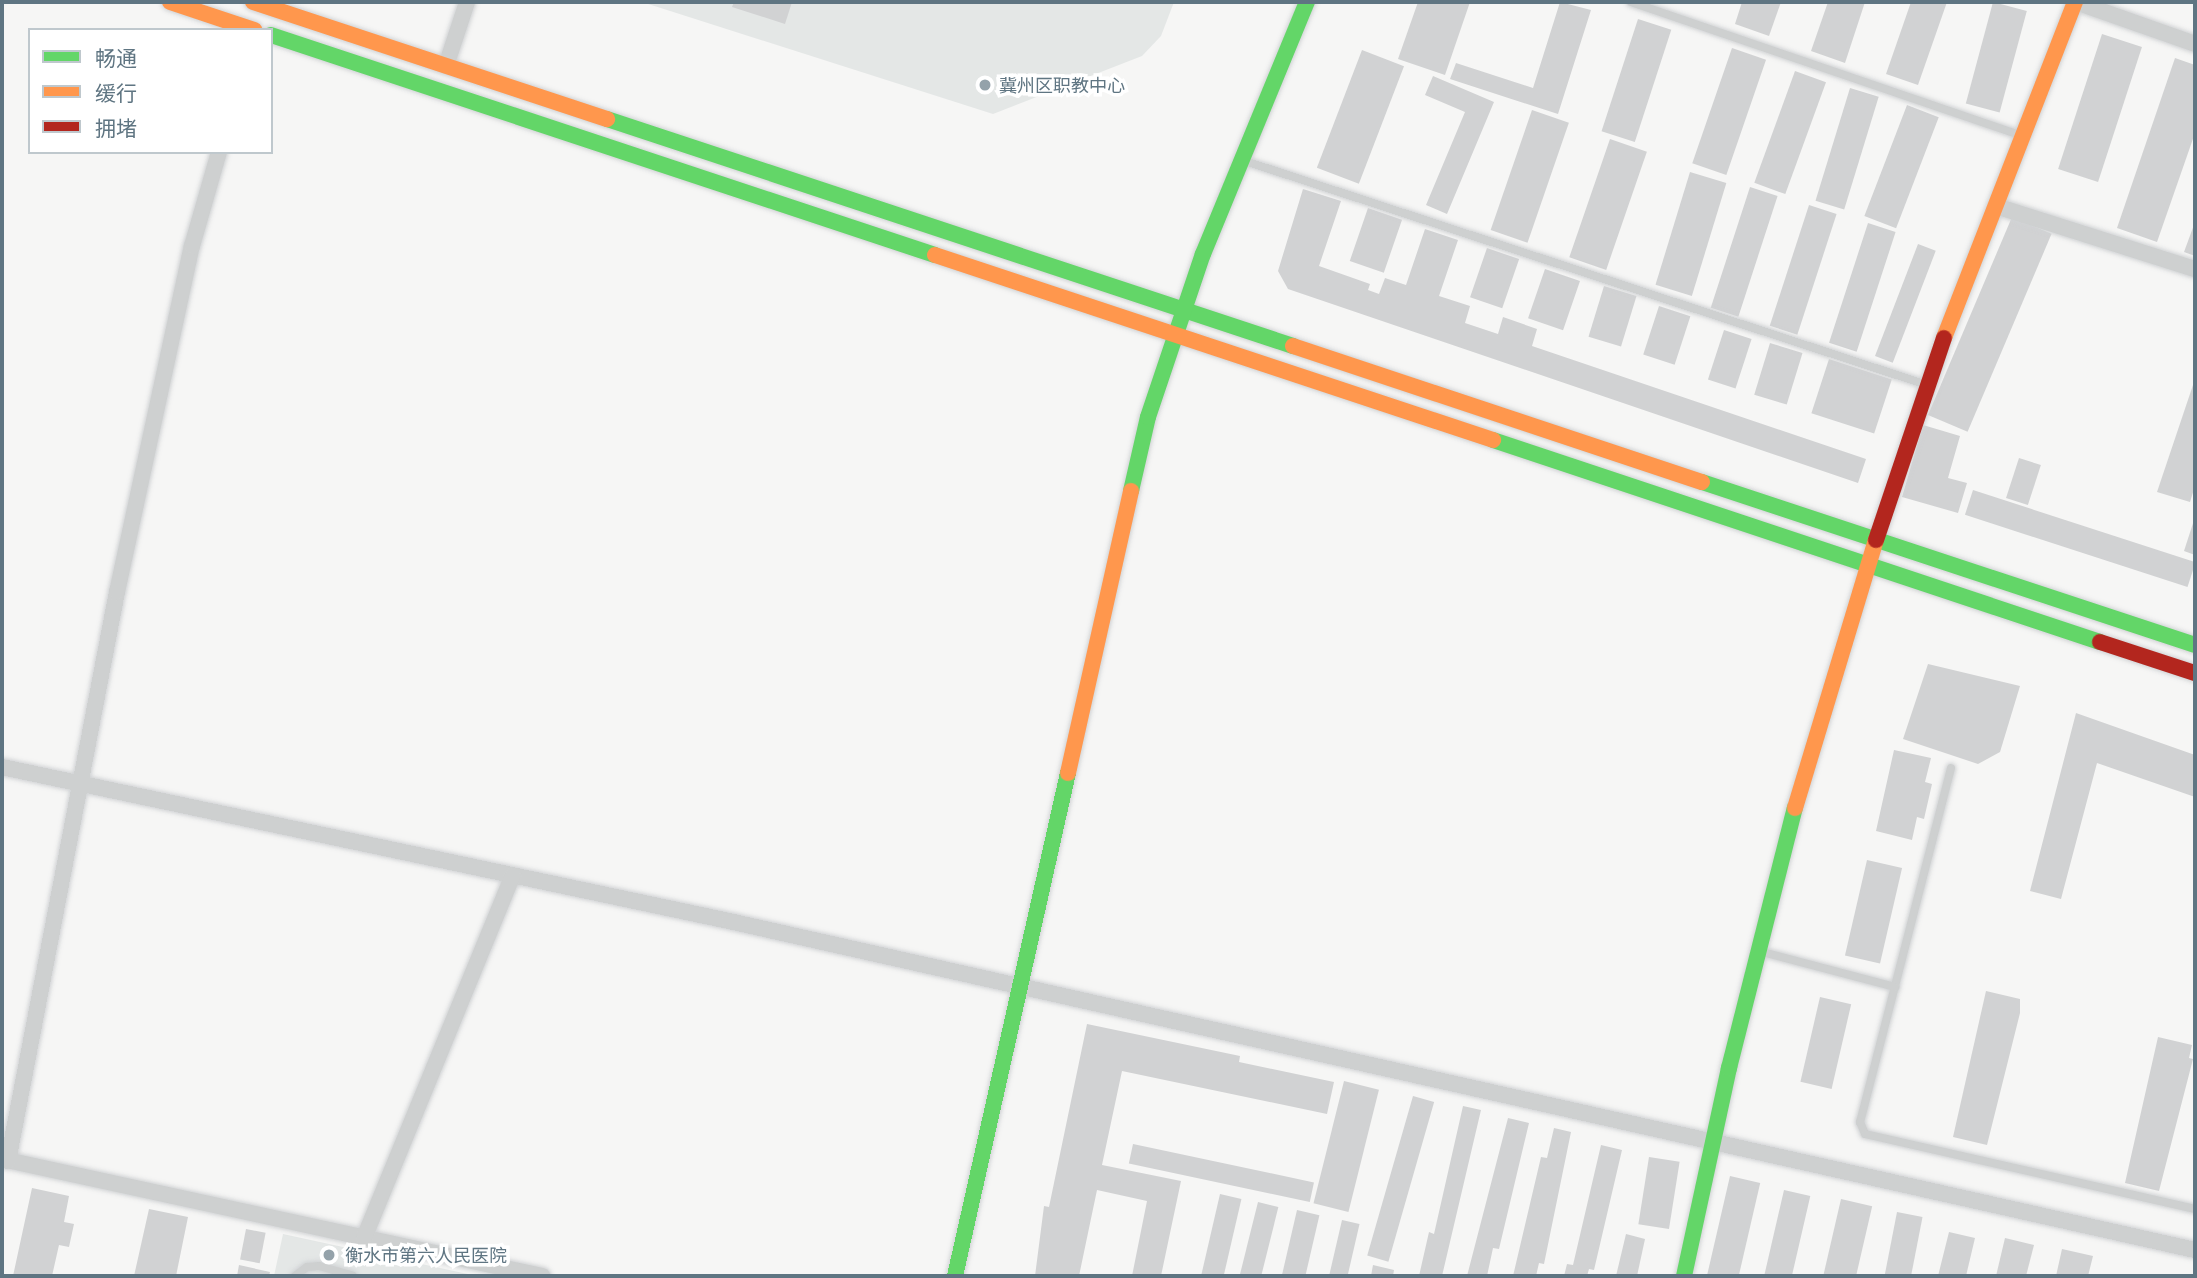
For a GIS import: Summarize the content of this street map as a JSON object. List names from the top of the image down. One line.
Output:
{"places":["冀州区职教中心","衡水市第六人民医院"],"legend":["畅通","缓行","拥堵"]}
